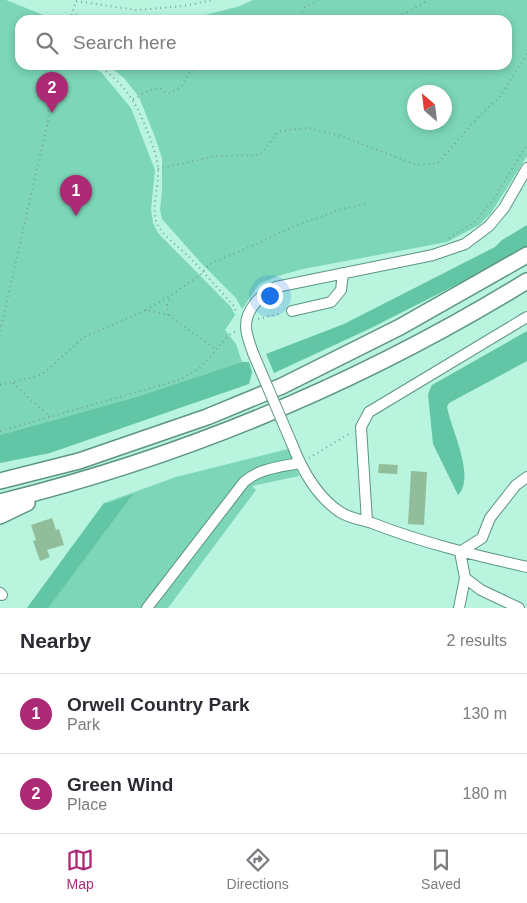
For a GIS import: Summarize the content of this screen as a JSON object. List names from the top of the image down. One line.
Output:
{"north":"top left","page":{"search":"Search here","pins":["2","1"],"heading":["Nearby","2 results"],"list":[{"mark":"1","name":"Orwell Country Park","note":"Park","value":"130 m"},{"mark":"2","name":"Green Wind","note":"Place","value":"180 m"}],"nav":["Map","Directions","Saved"]}}
